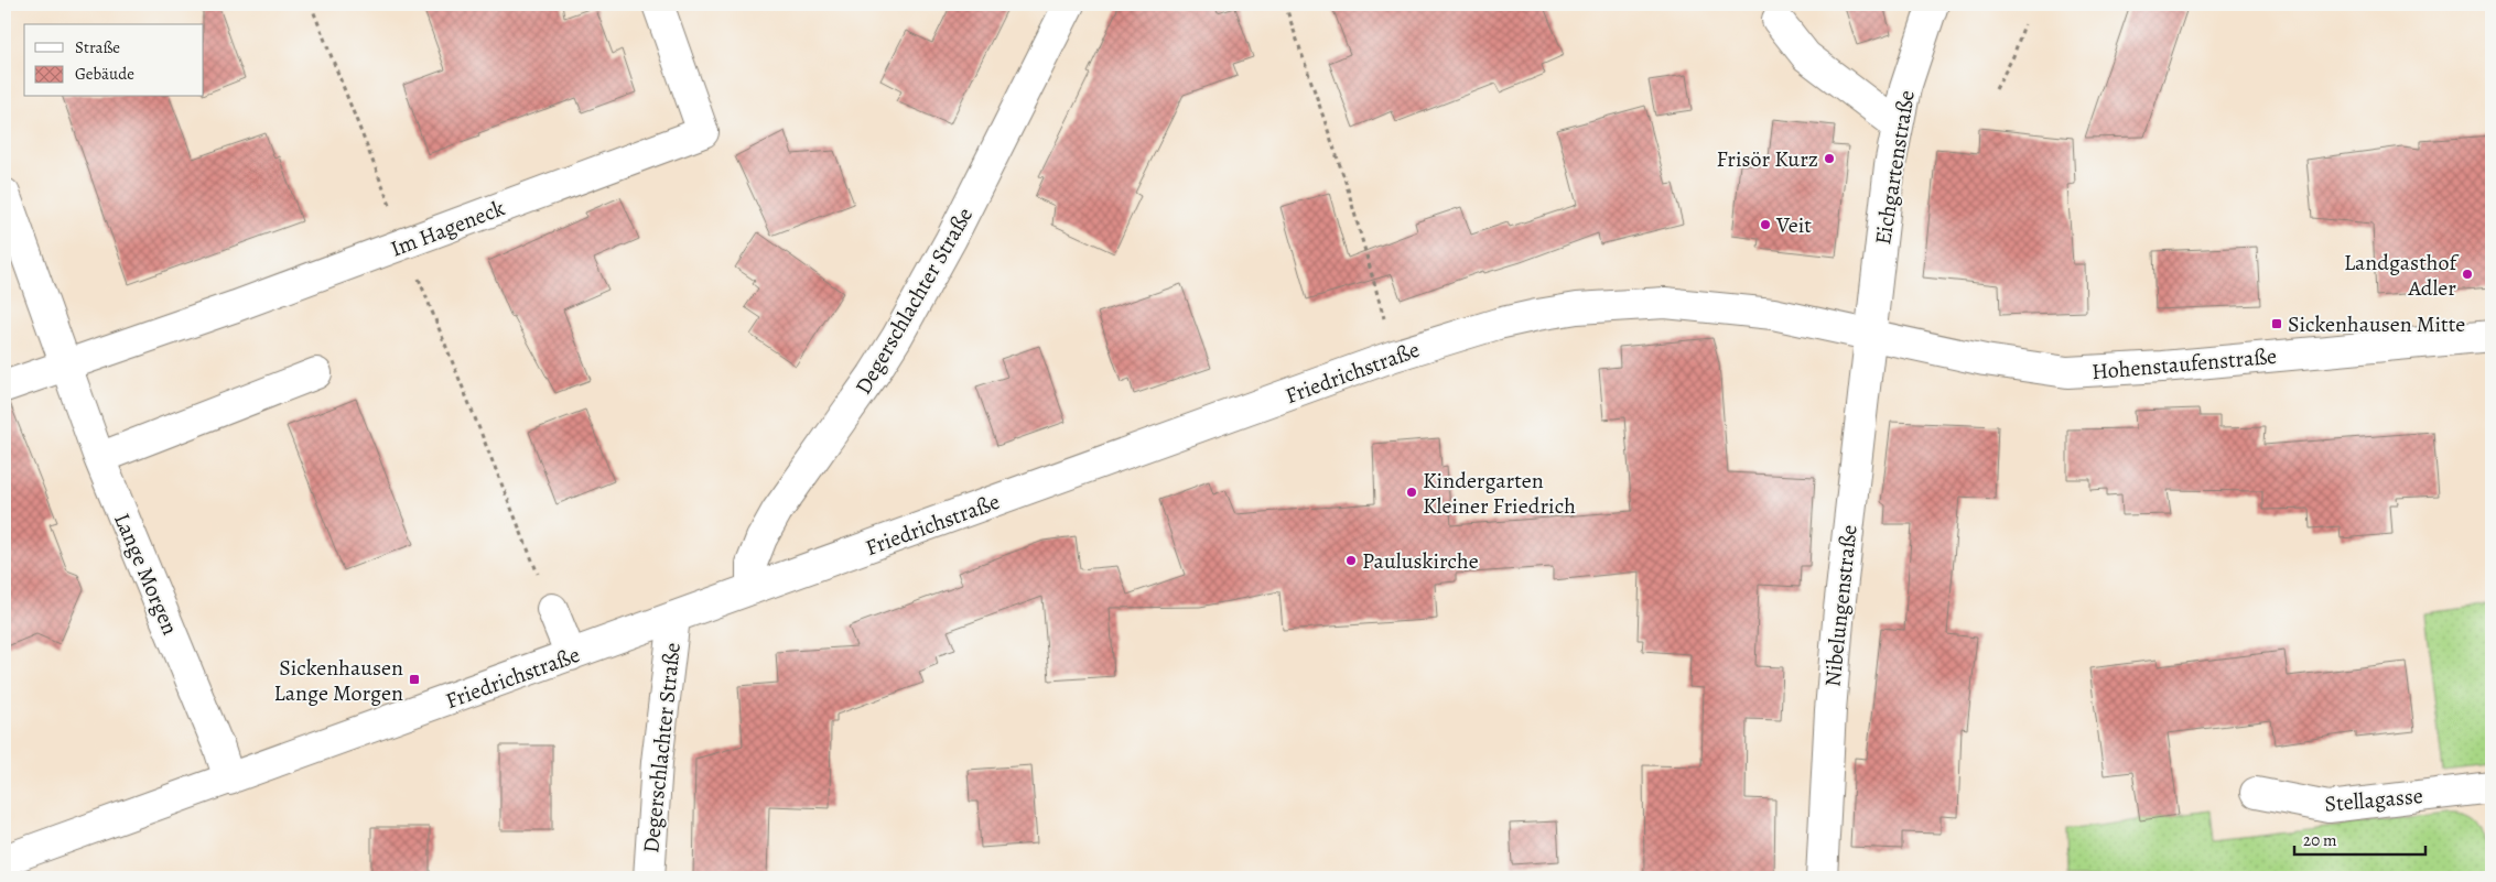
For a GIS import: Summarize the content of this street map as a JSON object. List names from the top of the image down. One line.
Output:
{"streets":{"street":["Eichgartenstraße","Im Hageneck","Degerschlachter Straße","Hohenstaufenstraße","Friedrichstraße","Lange Morgen","Nibelungenstraße","Stellagasse"]},"crossings":[["Eichgartenstraße","Hohenstaufenstraße"],["Eichgartenstraße","Friedrichstraße"],["Eichgartenstraße","Nibelungenstraße"],["Im Hageneck","Lange Morgen"],["Degerschlachter Straße","Friedrichstraße"],["Hohenstaufenstraße","Friedrichstraße"],["Hohenstaufenstraße","Nibelungenstraße"],["Friedrichstraße","Lange Morgen"],["Friedrichstraße","Nibelungenstraße"]],"places":{"other":["Frisör Kurz","Veit","Landgasthof Adler","Kindergarten Kleiner Friedrich","Pauluskirche"],"transit":["Sickenhausen Mitte","Sickenhausen Lange Morgen"]},"legend":["Straße","Gebäude"],"scale_bar":"20 m"}
